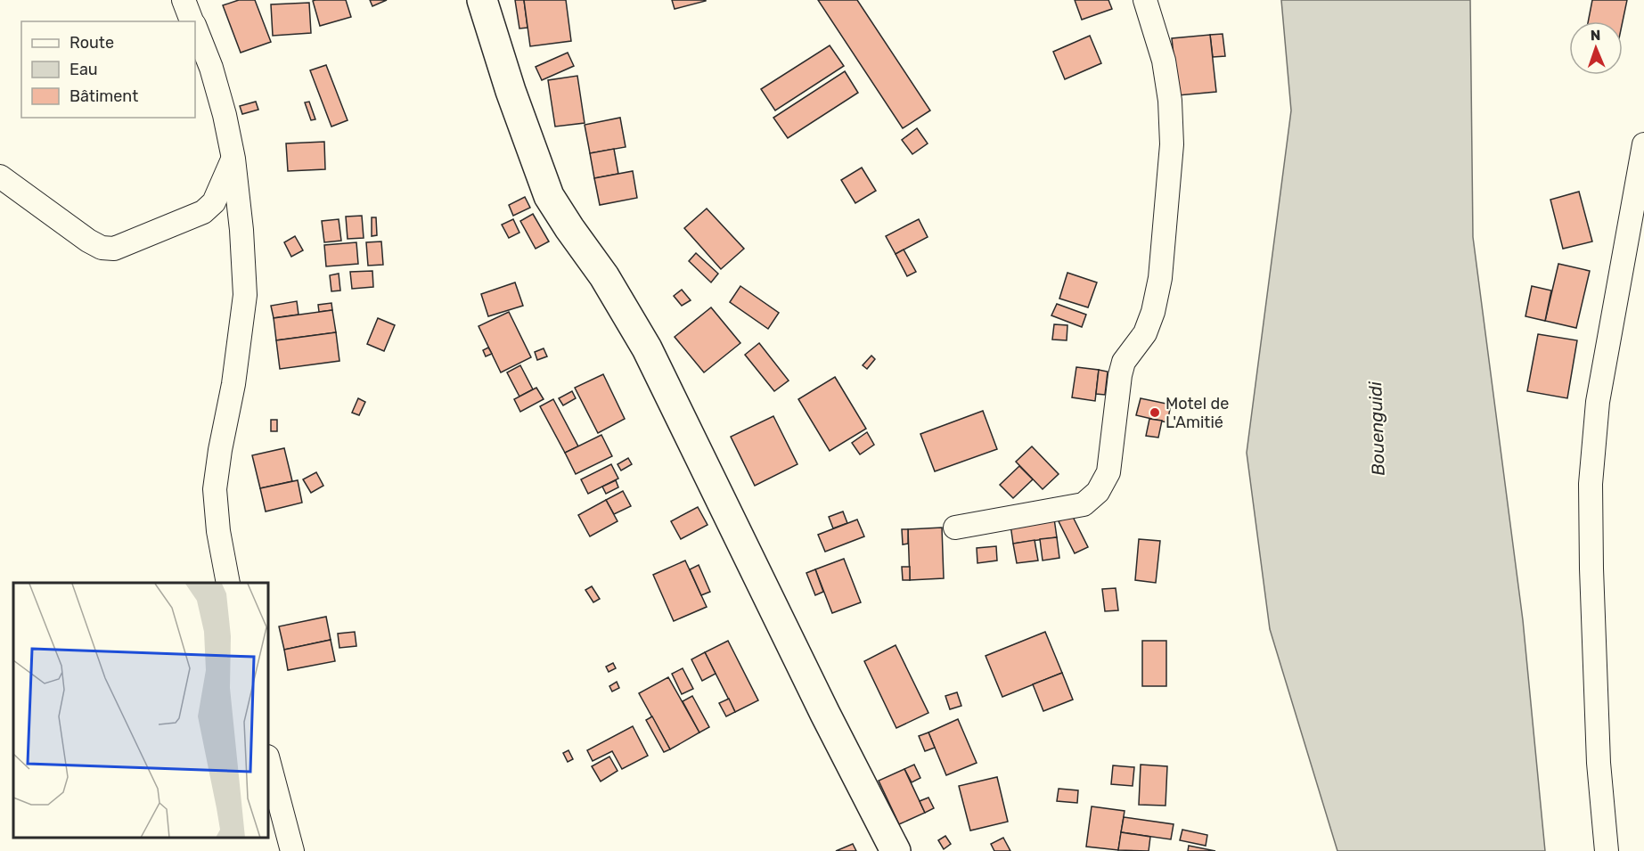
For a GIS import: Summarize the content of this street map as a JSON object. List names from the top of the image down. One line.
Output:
{"water":["Bouenguidi"],"places":["Motel de L'Amitié"],"legend":["Route","Eau","Bâtiment"],"north":"top"}
